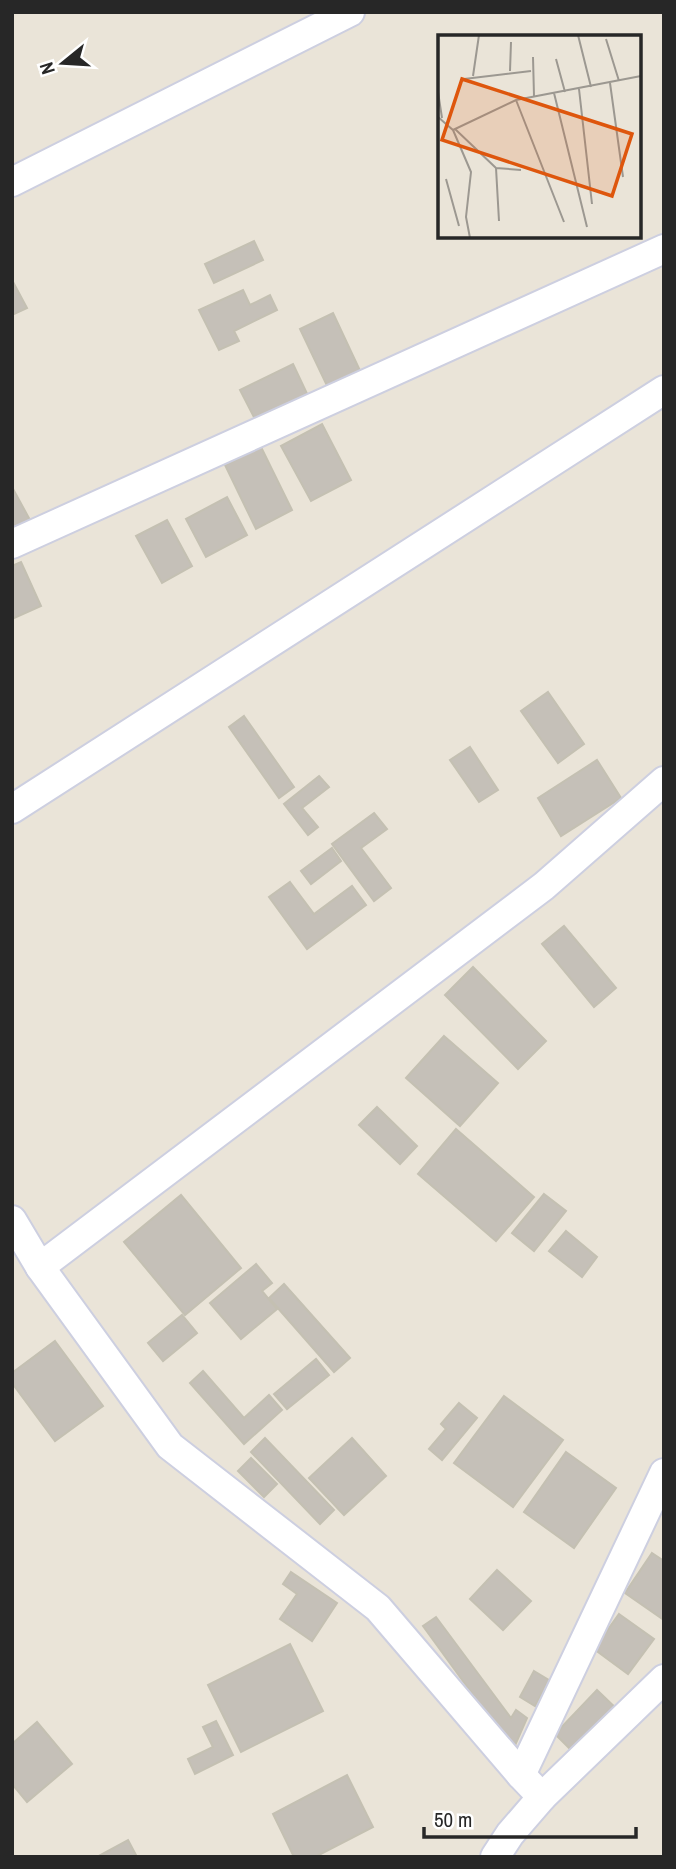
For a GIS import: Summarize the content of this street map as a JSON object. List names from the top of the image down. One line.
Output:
{"scale_bar":"50 m","north":"left"}
